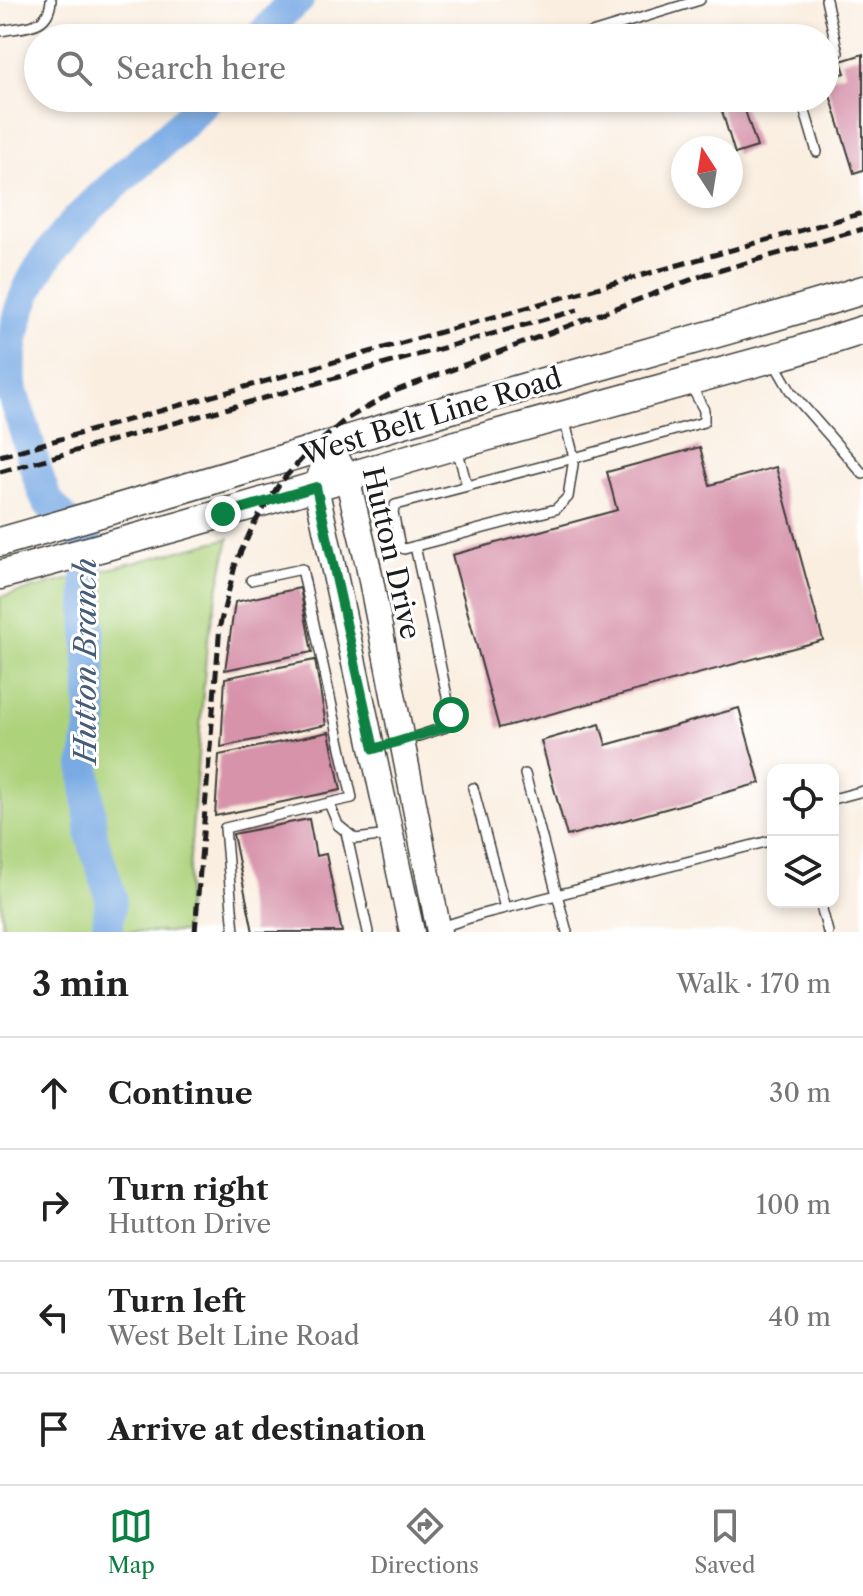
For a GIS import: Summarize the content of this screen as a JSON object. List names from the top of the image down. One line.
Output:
{"streets":{"main road":["West Belt Line Road"],"street":["Hutton Drive"]},"crossings":[["West Belt Line Road","Hutton Drive"]],"water":["Hutton Branch"],"north":"top","page":{"search":"Search here","heading":["3 min","Walk · 170 m"],"list":[["Continue","30 m"],["Turn right","Hutton Drive","100 m"],["Turn left","West Belt Line Road","40 m"],"Arrive at destination"],"nav":["Map","Directions","Saved"]}}
